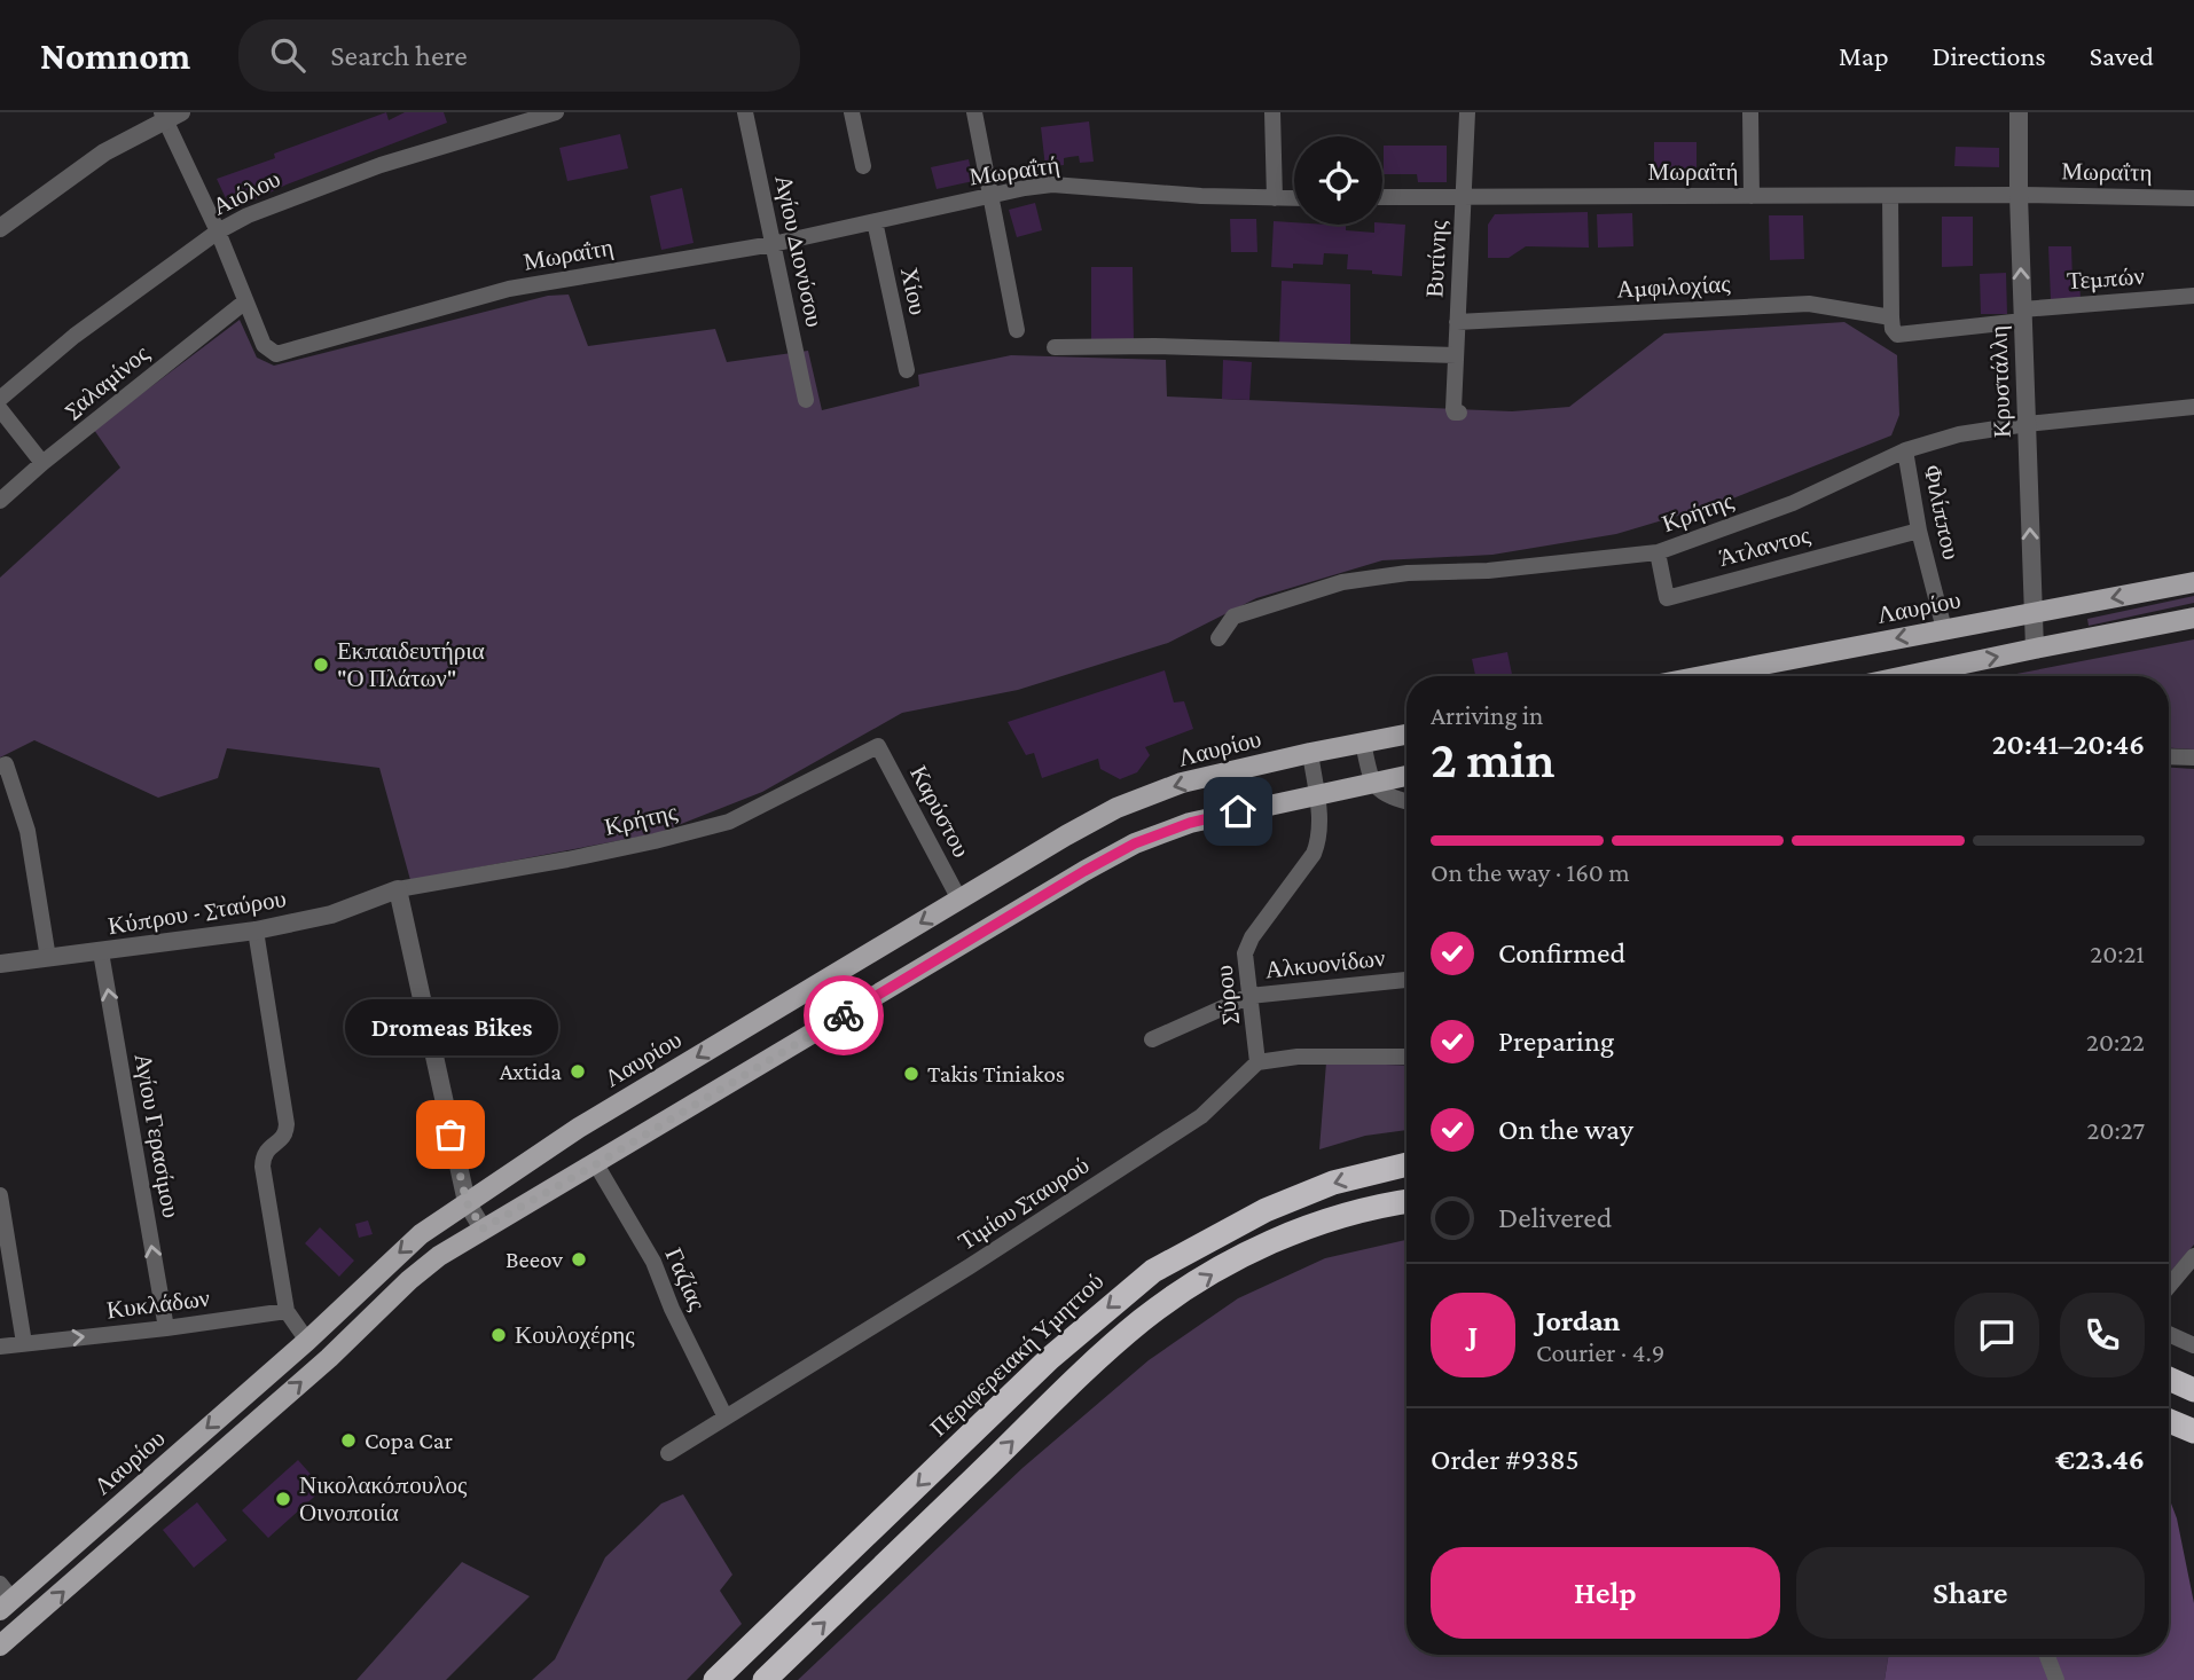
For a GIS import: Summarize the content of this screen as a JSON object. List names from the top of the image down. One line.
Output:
{"streets":{"highway":["Περιφερειακή Υμηττού"],"main road":["Λαυρίου"],"street":["Μωραΐτή","Μωραΐτη","Αιόλου","Αγίου Διονύσου","Βυτίνης","Τεμπών","Αμφιλοχίας","Χίου","Σαλαμίνος","Κρυστάλλη","Κρήτης","Φιλίππου","Άτλαντος","Καρύστου","Κύπρου - Σταύρου","Αλκυονίδων","Σύρου","Αγίου Γερασίμου","Τιμίου Σταυρού","Γαζίας","Κυκλάδων"]},"crossings":[["Μωραΐτή","Μωραΐτη"],["Μωραΐτή","Βυτίνης"],["Μωραΐτή","Χίου"],["Μωραΐτή","Κρυστάλλη"],["Μωραΐτη","Αγίου Διονύσου"],["Μωραΐτη","Χίου"],["Μωραΐτη","Σαλαμίνος"],["Μωραΐτη","Κρυστάλλη"],["Βυτίνης","Αμφιλοχίας"],["Τεμπών","Αμφιλοχίας"],["Τεμπών","Κρυστάλλη"],["Κρυστάλλη","Κρήτης"],["Κρυστάλλη","Λαυρίου"],["Κρήτης","Φιλίππου"],["Κρήτης","Άτλαντος"],["Κρήτης","Καρύστου"],["Κρήτης","Κύπρου - Σταύρου"],["Φιλίππου","Άτλαντος"],["Φιλίππου","Λαυρίου"],["Λαυρίου","Καρύστου"],["Λαυρίου","Σύρου"],["Κύπρου - Σταύρου","Αγίου Γερασίμου"],["Αλκυονίδων","Σύρου"],["Σύρου","Τιμίου Σταυρού"],["Αγίου Γερασίμου","Κυκλάδων"],["Τιμίου Σταυρού","Γαζίας"]],"one_way":["Κυκλάδων"],"places":["Εκπαιδευτήρια \"Ο Πλάτων\"","Axtida","Takis Tiniakos","Dromeas Bikes","Beeov","Κουλοχέρης","Copa Car","Νικολακόπουλος Οινοποιία"],"page":{"header":"Nomnom","search":"Search here","nav":["Map","Directions","Saved"],"heading":["2 min","Arriving in","20:41–20:46"],"panel":["Jordan","Courier · 4.9","Order #9385","€23.46"],"bar":"On the way · 160 m","list":[["Confirmed","20:21"],["Preparing","20:22"],["On the way","20:27"],"Delivered"],"bubble":"Dromeas Bikes","round":"J","buttons":["Help","Share"]}}
